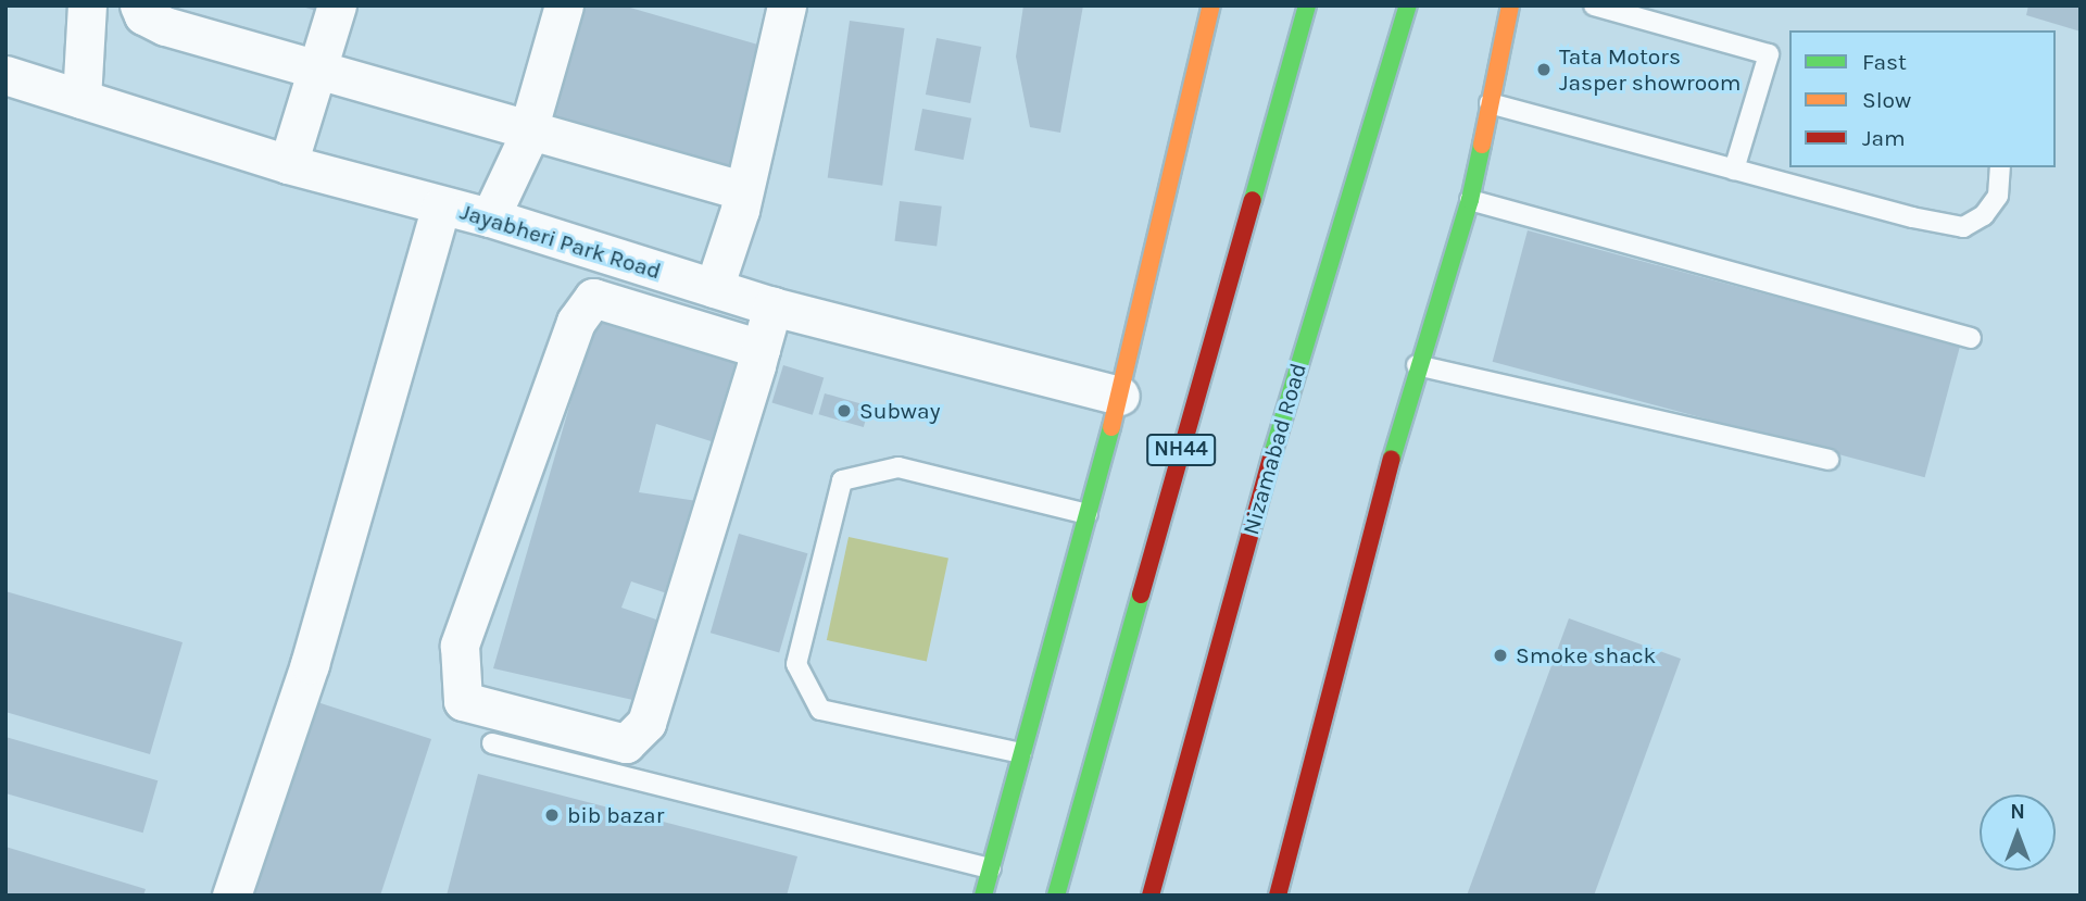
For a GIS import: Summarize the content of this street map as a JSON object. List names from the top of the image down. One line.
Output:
{"streets":{"main road":["Nizamabad Road","NH44"],"street":["Jayabheri Park Road"]},"places":["Tata Motors Jasper showroom","Subway","Smoke shack","bib bazar"],"legend":["Fast","Slow","Jam"],"north":"top"}
